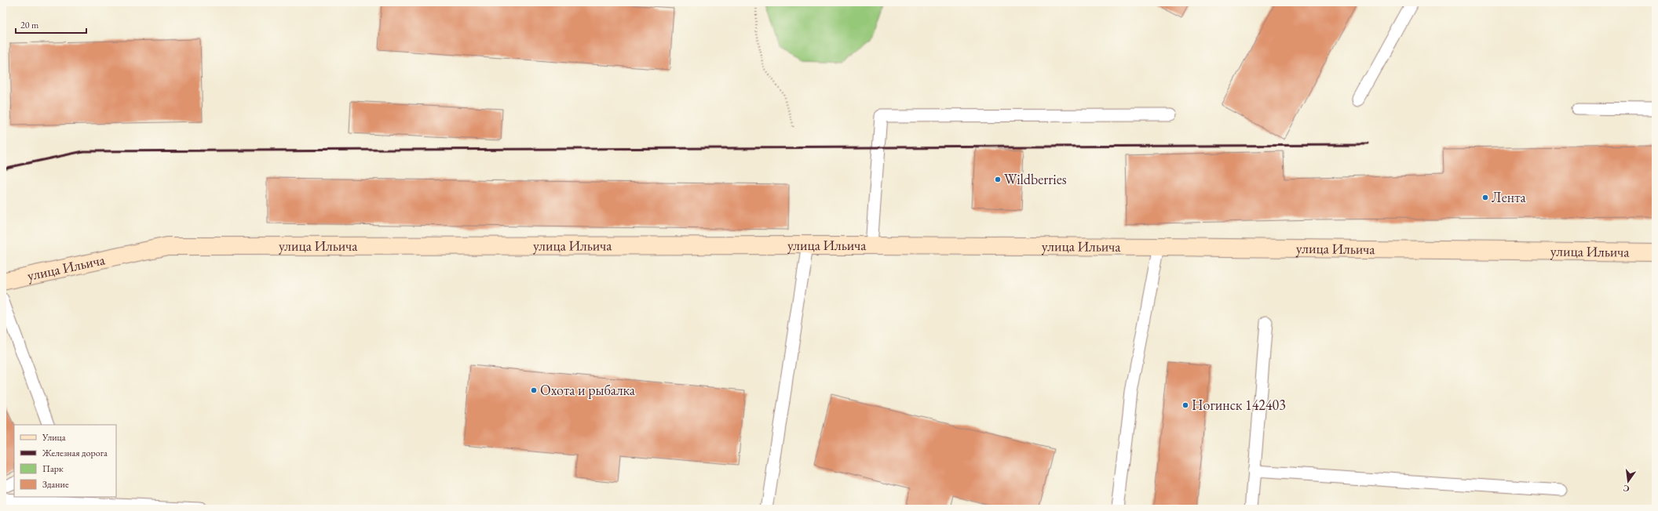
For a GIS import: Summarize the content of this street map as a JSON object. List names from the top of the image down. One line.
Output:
{"streets":{"main road":["улица Ильича"]},"places":["Wildberries","Лента","Охота и рыбалка","Ногинск 142403"],"legend":["Улица","Железная дорога","Парк","Здание"],"scale_bar":"20 m","north":"bottom"}
